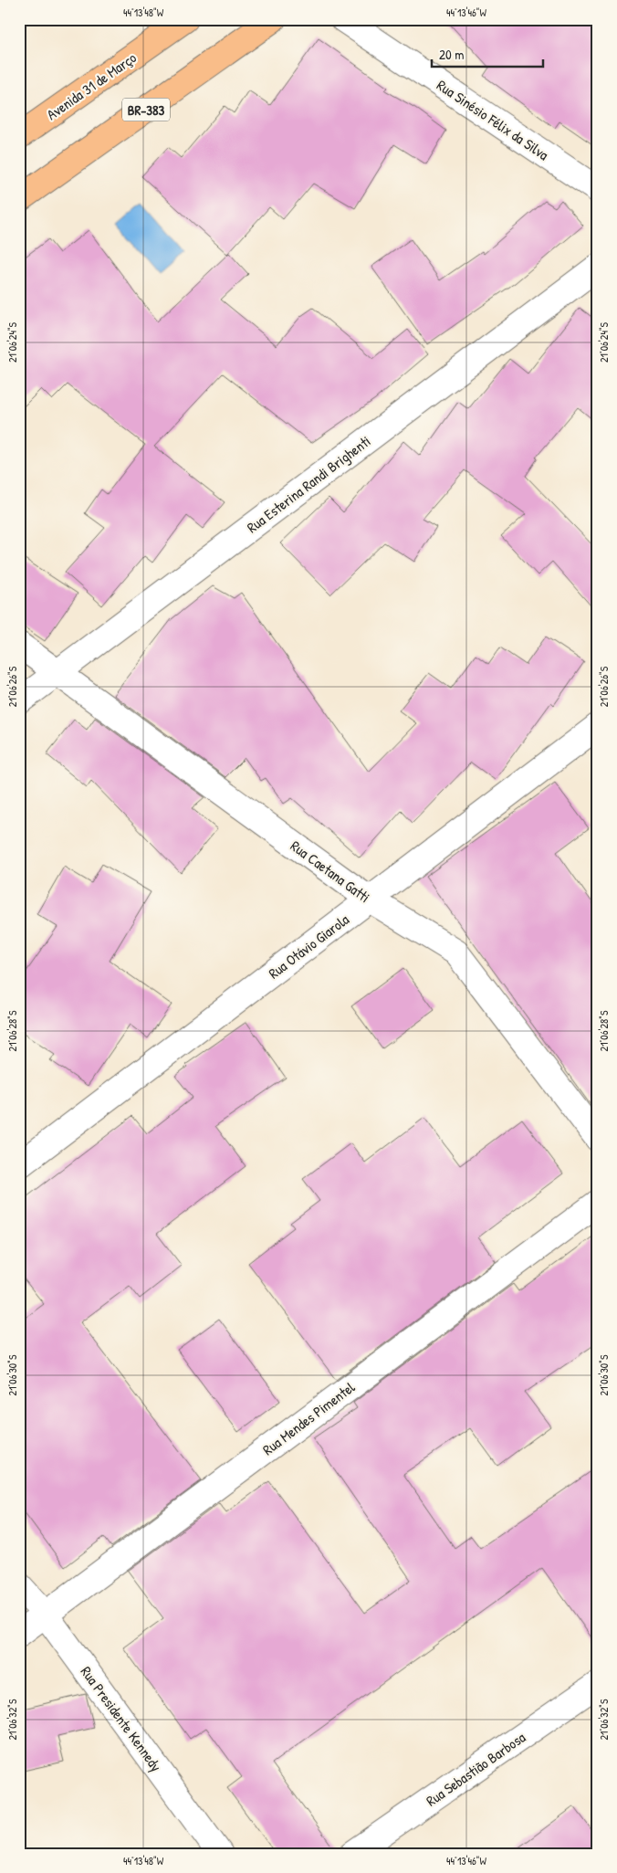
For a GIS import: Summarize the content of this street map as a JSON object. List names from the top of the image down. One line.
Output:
{"streets":{"main road":["Avenida 31 de Março","BR-383"],"street":["Rua Sinésio Félix da Silva","Rua Esterina Randi Brighenti","Rua Caetana Gatti","Rua Otávio Giarola","Rua Mendes Pimentel","Rua Presidente Kennedy","Rua Sebastião Barbosa"]},"crossings":[["Rua Esterina Randi Brighenti","Rua Caetana Gatti"],["Rua Caetana Gatti","Rua Otávio Giarola"],["Rua Mendes Pimentel","Rua Presidente Kennedy"]],"scale_bar":"20 m","coordinates":["44°13'48\"W","44°13'46\"W","21°06'24\"S","21°06'26\"S","21°06'28\"S","21°06'30\"S","21°06'32\"S"]}
